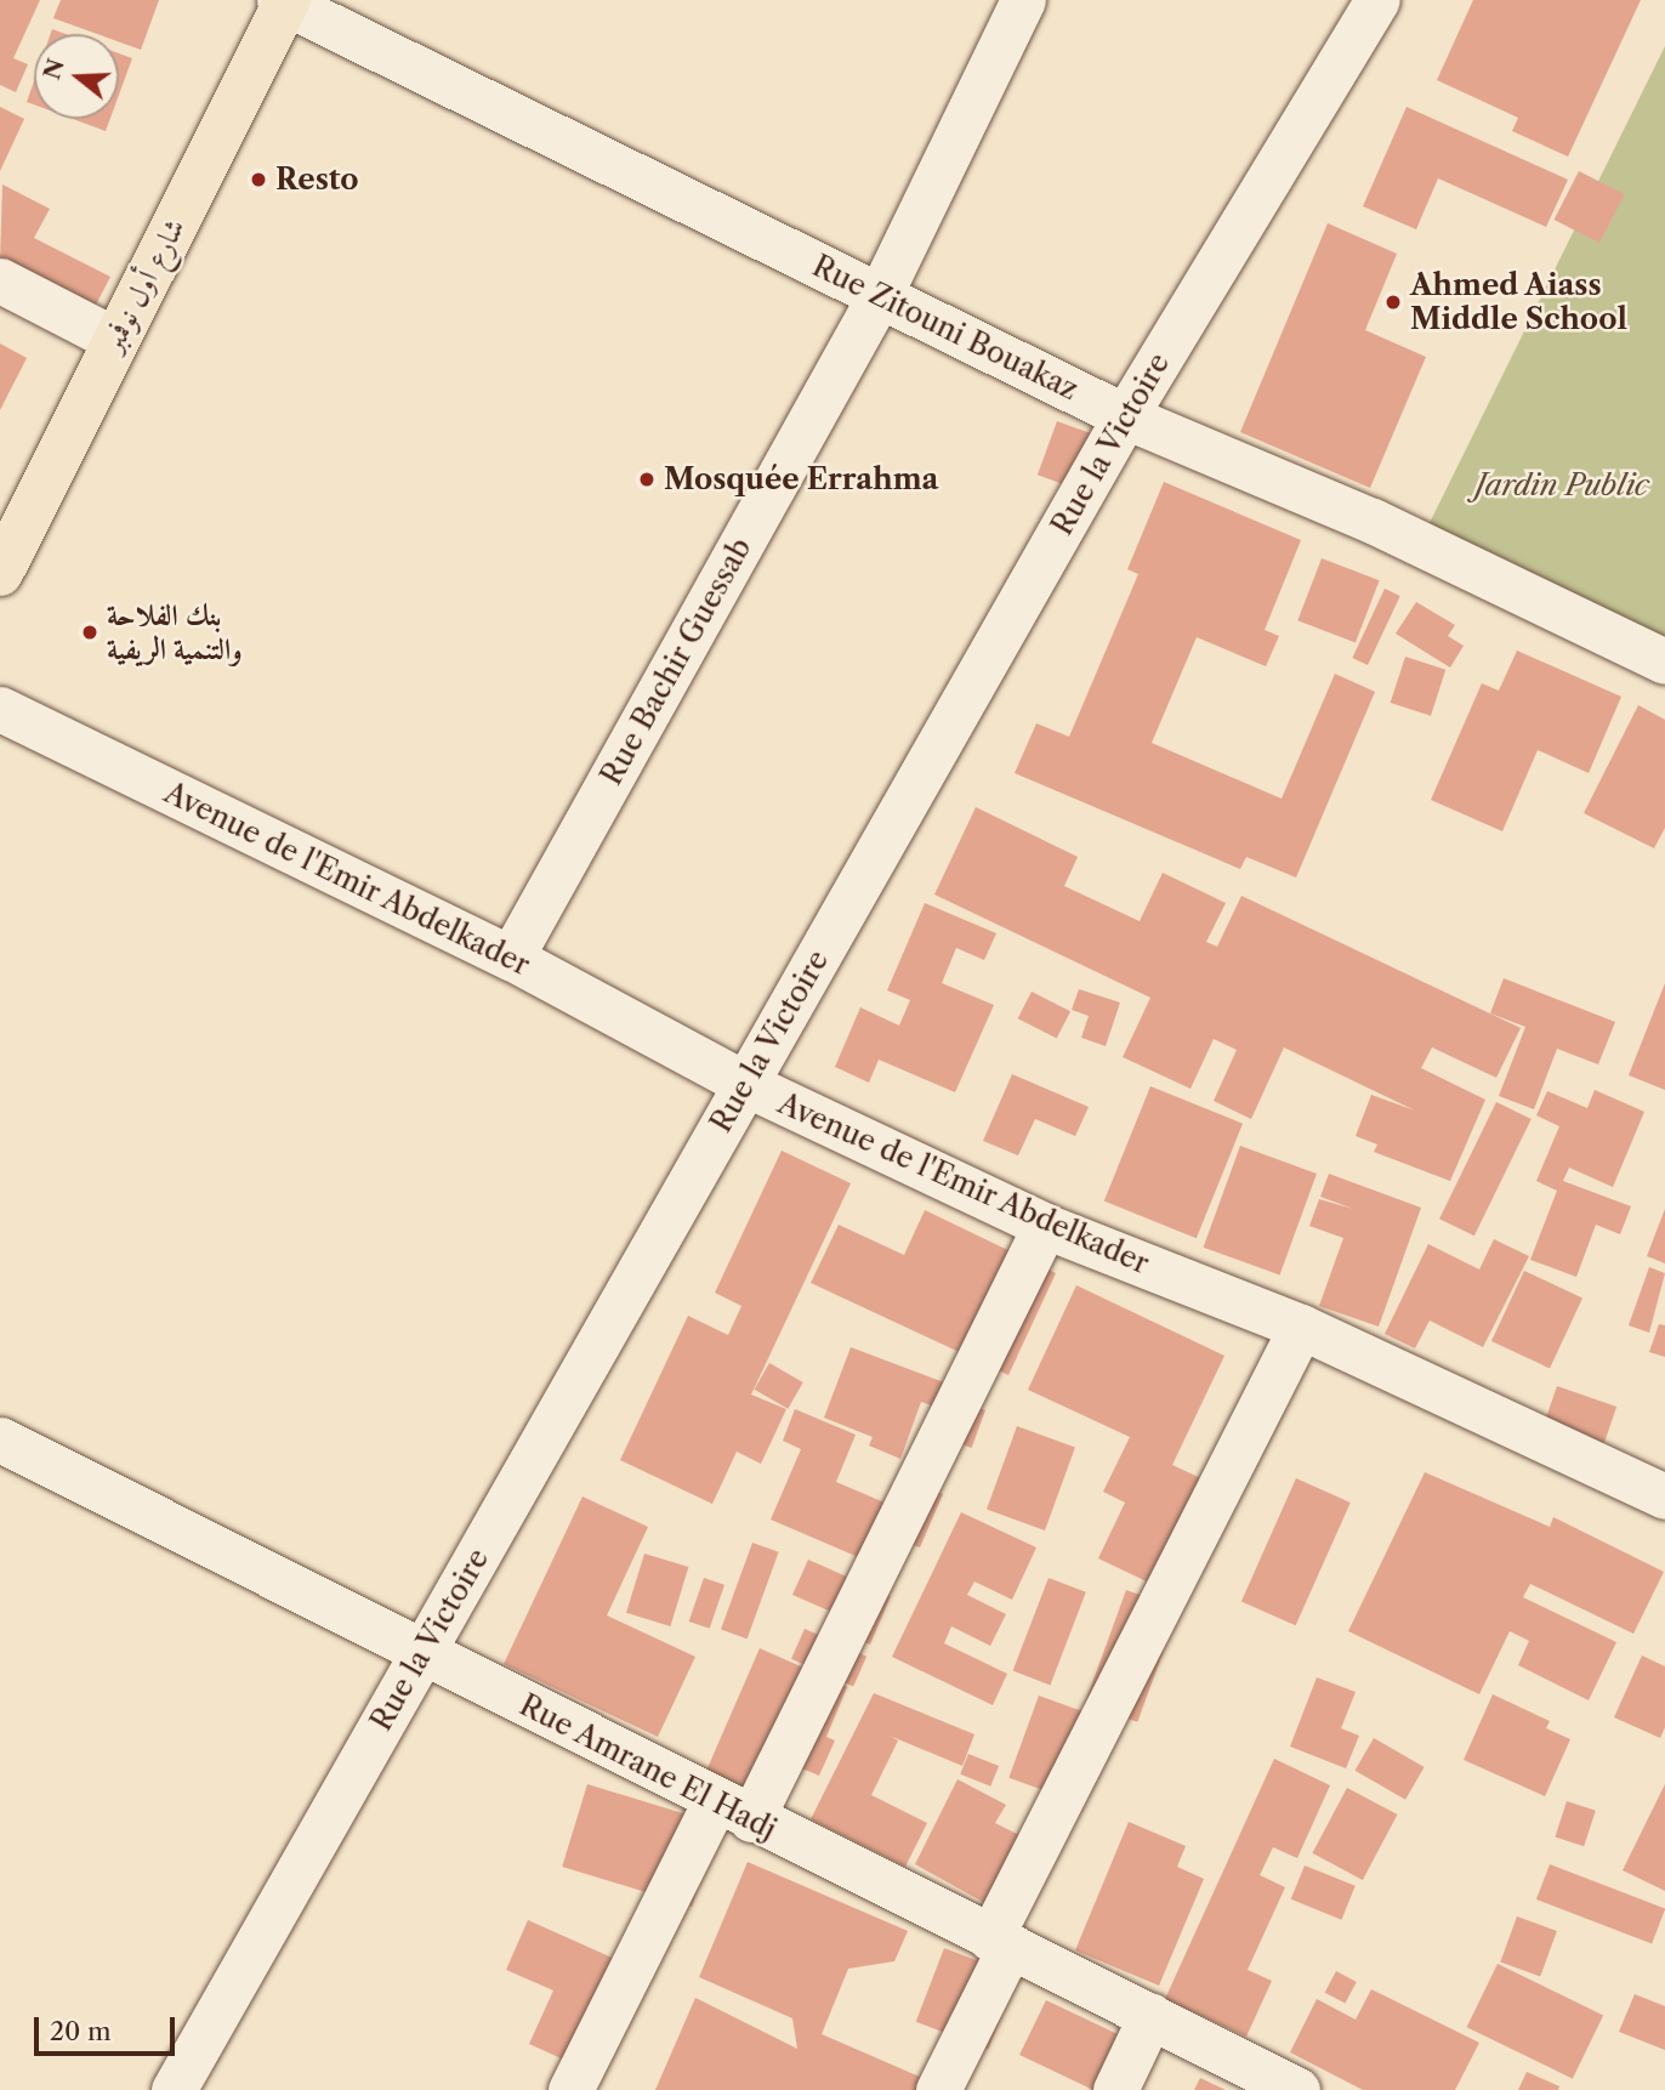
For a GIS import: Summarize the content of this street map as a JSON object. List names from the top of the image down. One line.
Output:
{"streets":{"main road":["شارع أول نوفمبر"],"street":["Rue Zitouni Bouakaz","Rue la Victoire","Rue Bachir Guessab","Avenue de l'Emir Abdelkader","Rue Amrane El Hadj"]},"crossings":[["شارع أول نوفمبر","Rue Zitouni Bouakaz"],["Rue Zitouni Bouakaz","Rue la Victoire"],["Rue Zitouni Bouakaz","Rue Bachir Guessab"],["Rue la Victoire","Avenue de l'Emir Abdelkader"],["Rue la Victoire","Rue Amrane El Hadj"],["Rue Bachir Guessab","Avenue de l'Emir Abdelkader"]],"parks":["Jardin Public"],"places":["Resto","Ahmed Aiass Middle School","Mosquée Errahma","بنك الفلاحة والتنمية الريفية"],"scale_bar":"20 m","north":"left"}
